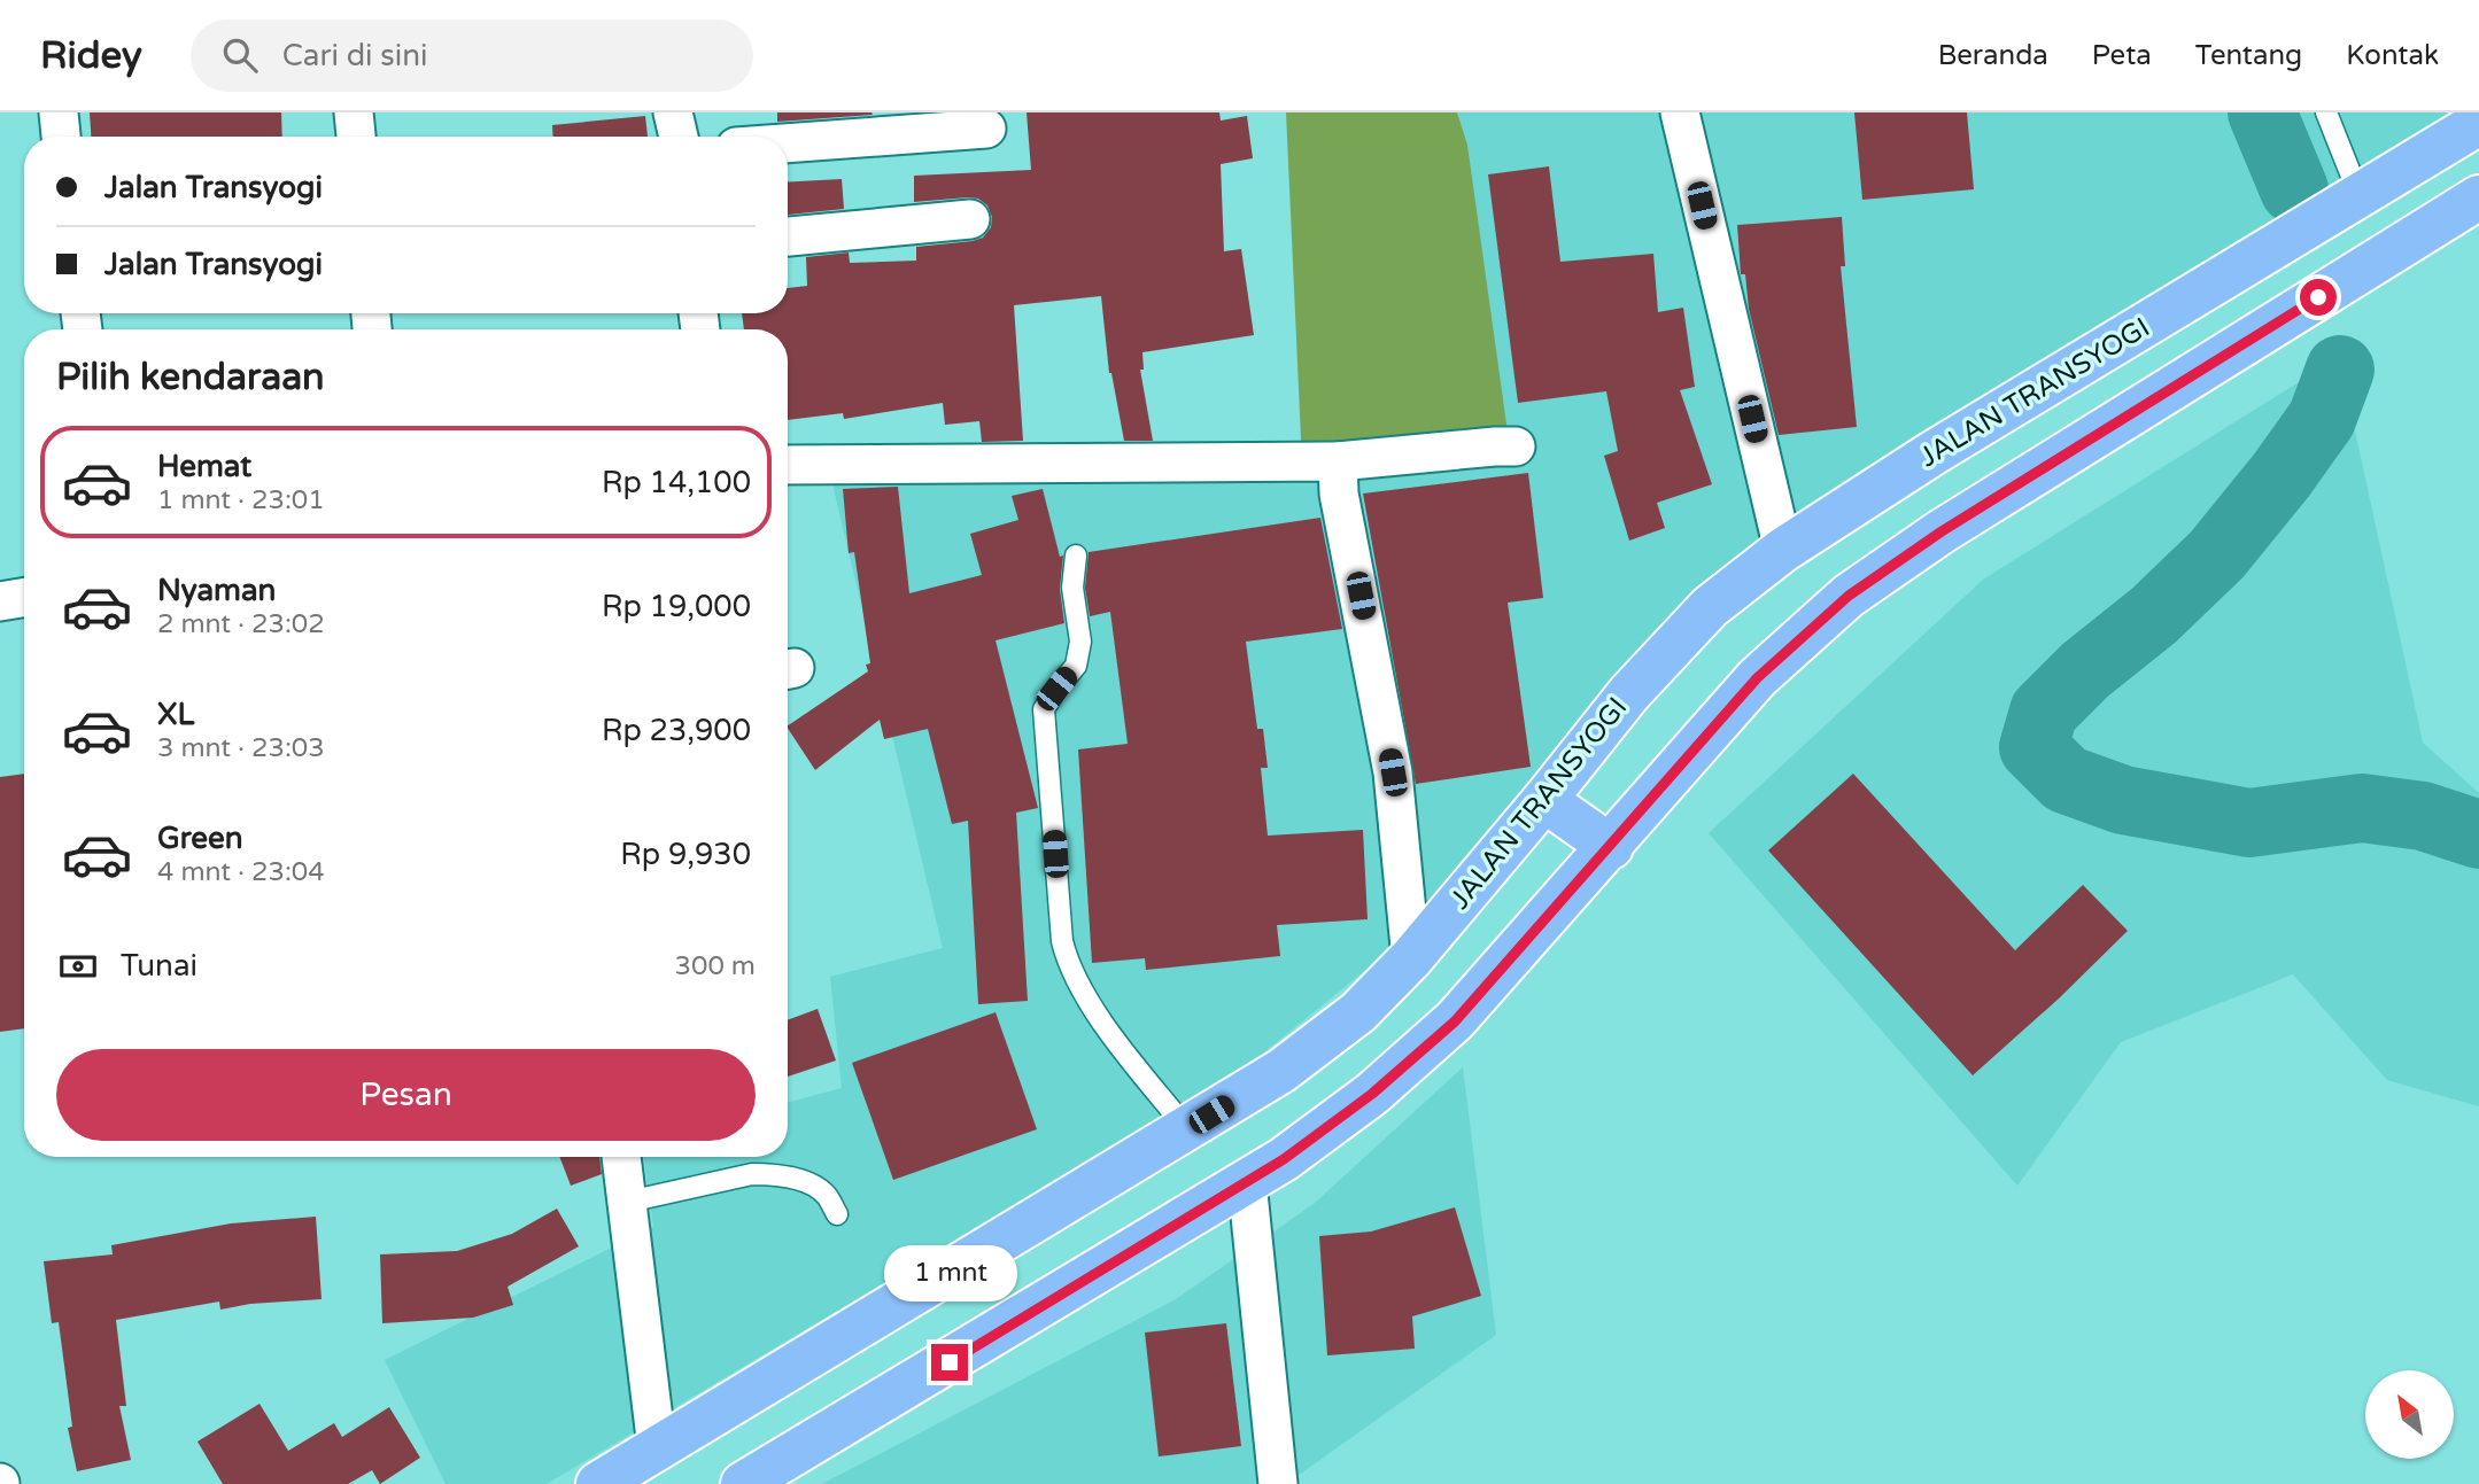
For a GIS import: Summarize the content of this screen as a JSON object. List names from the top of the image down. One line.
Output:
{"streets":{"highway":["JALAN TRANSYOGI"]},"north":"top left","page":{"header":"Ridey","search":"Cari di sini","nav":["Beranda","Peta","Tentang","Kontak"],"banner":["Jalan Transyogi","Jalan Transyogi"],"heading":"Pilih kendaraan","list":[{"name":"Hemat","note":"1 mnt · 23:01","value":"Rp 14,100"},{"name":"Nyaman","note":"2 mnt · 23:02","value":"Rp 19,000"},{"name":"XL","note":"3 mnt · 23:03","value":"Rp 23,900"},{"name":"Green","note":"4 mnt · 23:04","value":"Rp 9,930"}],"pay":["Tunai","300 m"],"buttons":"Pesan","bubble":"1 mnt"}}
